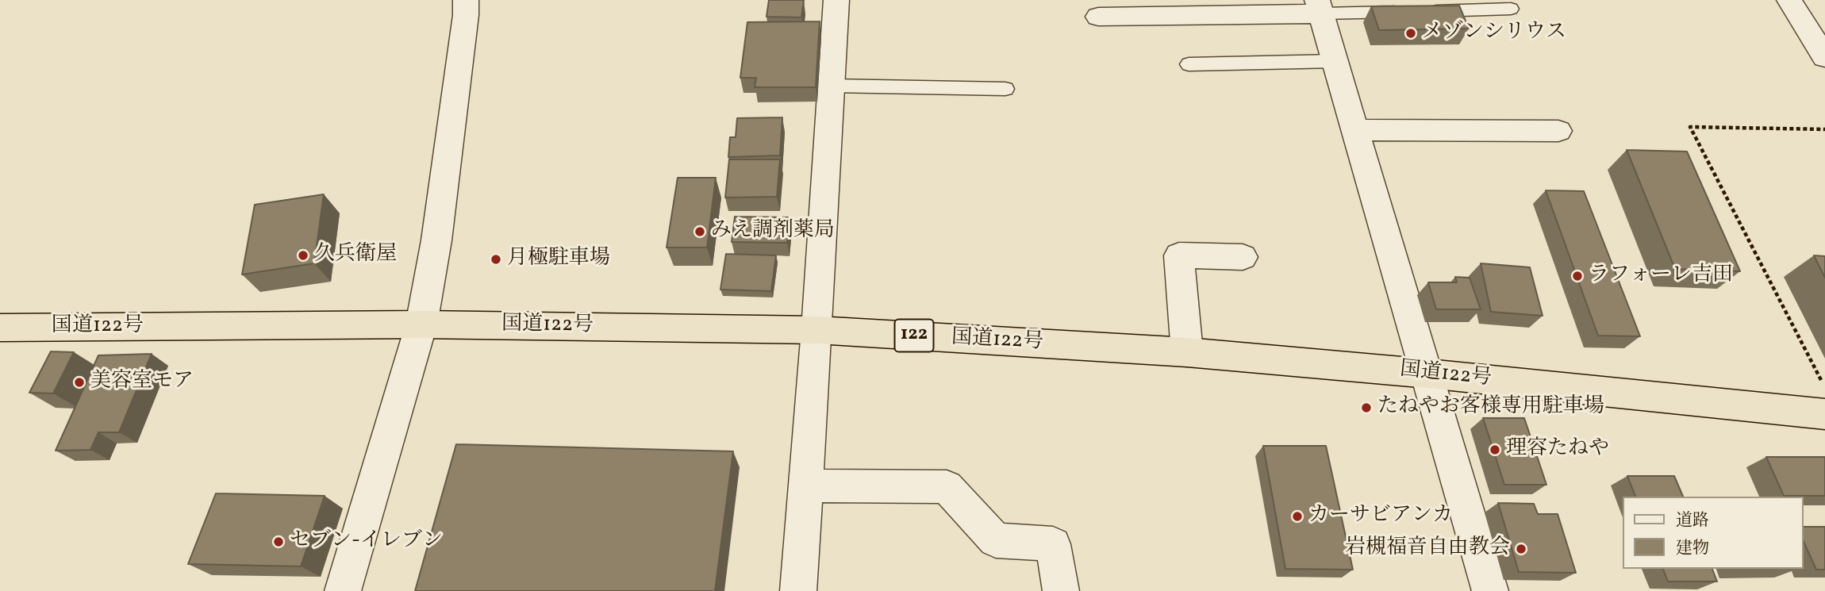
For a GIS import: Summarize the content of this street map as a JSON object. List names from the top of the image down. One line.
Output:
{"streets":{"highway":["国道122号","122"]},"places":["メゾンシリウス","みえ調剤薬局","久兵衛屋","月極駐車場","ラフォーレ吉田","美容室モア","たねやお客様専用駐車場","理容たねや","カーサビアンカ","セブン-イレブン","岩槻福音自由教会"],"legend":["道路","建物"]}
